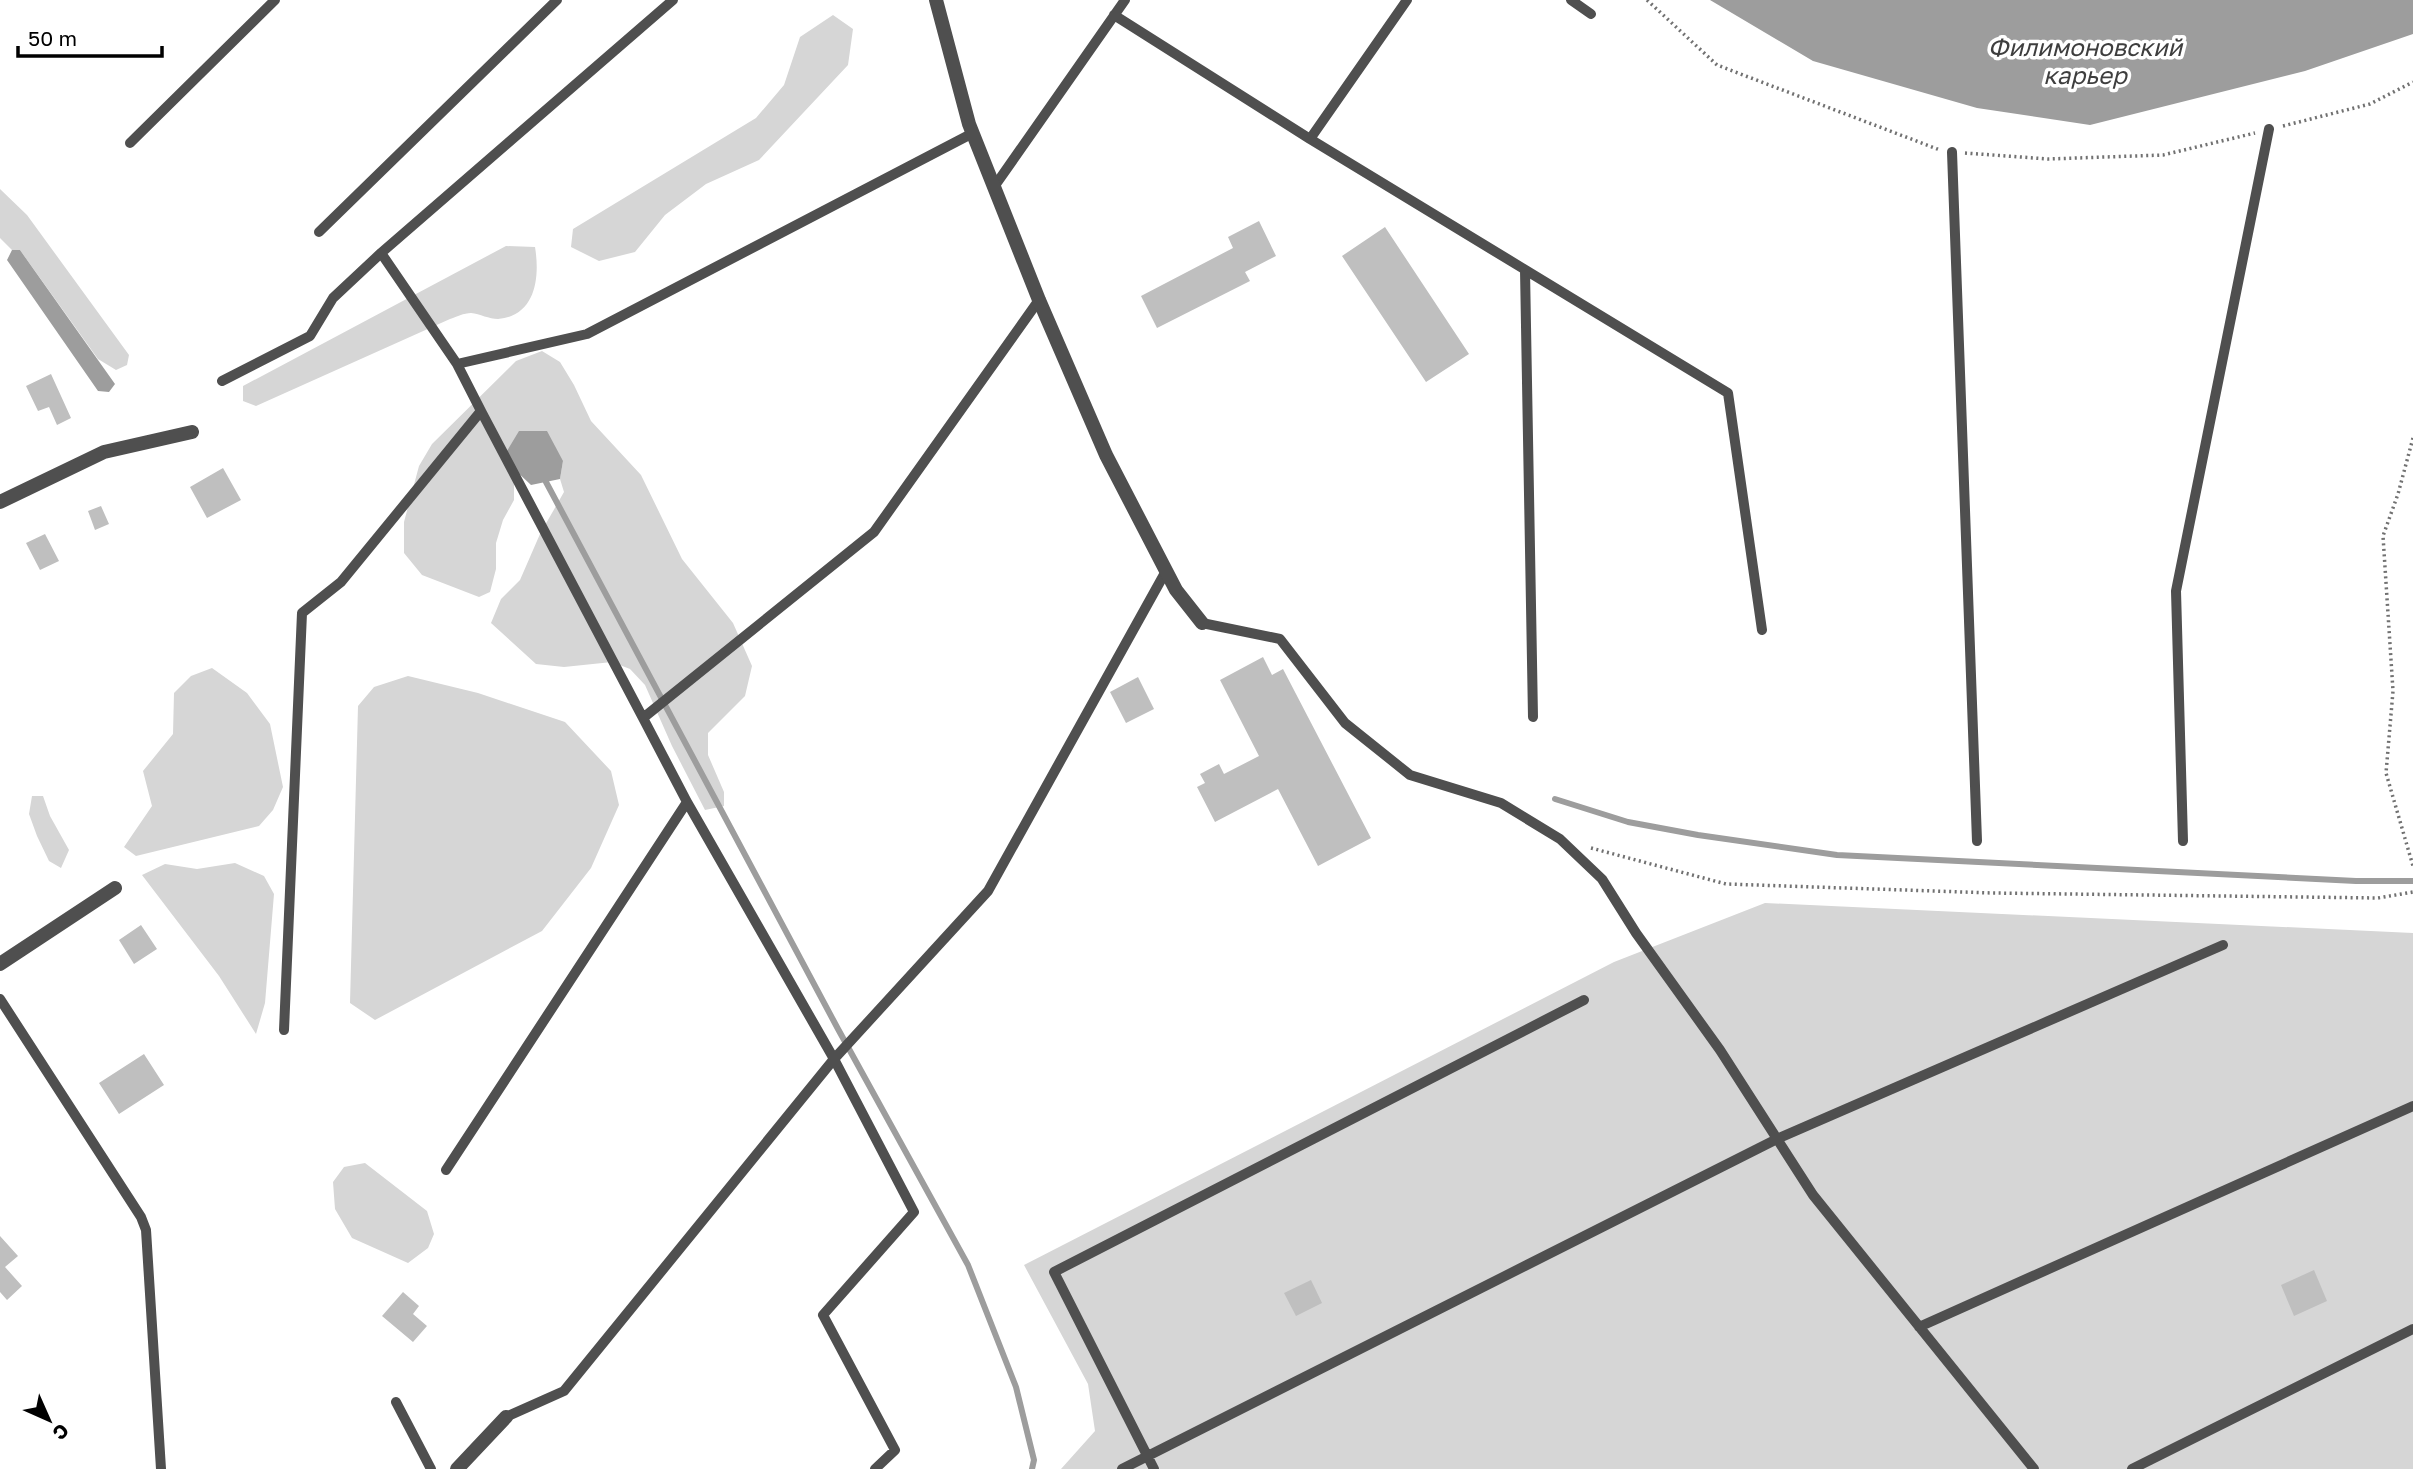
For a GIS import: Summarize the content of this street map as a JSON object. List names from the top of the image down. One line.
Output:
{"water":["Филимоновский карьер"],"scale_bar":"50 m","north":"bottom right"}
